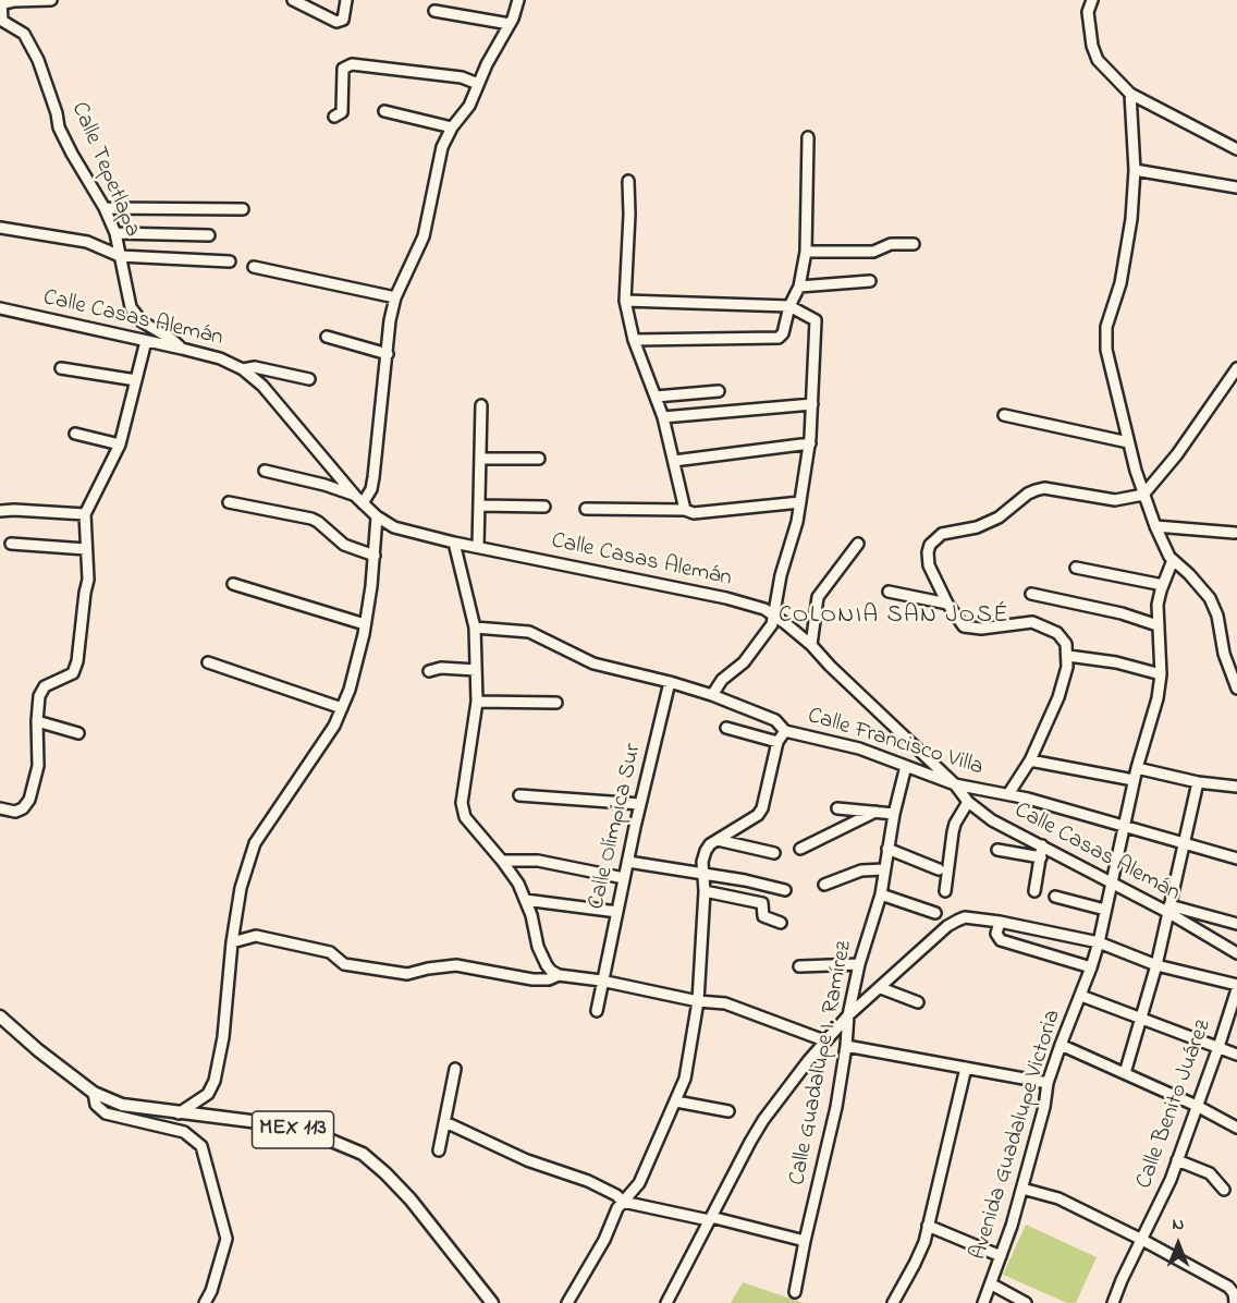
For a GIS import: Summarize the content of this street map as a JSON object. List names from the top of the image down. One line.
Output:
{"streets":{"main road":["MEX 113"],"street":["Calle Tepetlapa","Calle Casas Alemán","Calle Francisco Villa","Calle Olímpica Sur","Calle Guadalupe I. Ramírez","Calle Benito Juárez","Avenida Guadalupe Victoria"]},"crossings":[["Calle Tepetlapa","Calle Casas Alemán"],["Calle Casas Alemán","Calle Francisco Villa"],["Calle Casas Alemán","Avenida Guadalupe Victoria"],["Calle Francisco Villa","Calle Olímpica Sur"],["Calle Francisco Villa","Calle Guadalupe I. Ramírez"],["Calle Francisco Villa","Avenida Guadalupe Victoria"]],"districts":["COLONIA SAN JOSÉ"],"north":"top"}
